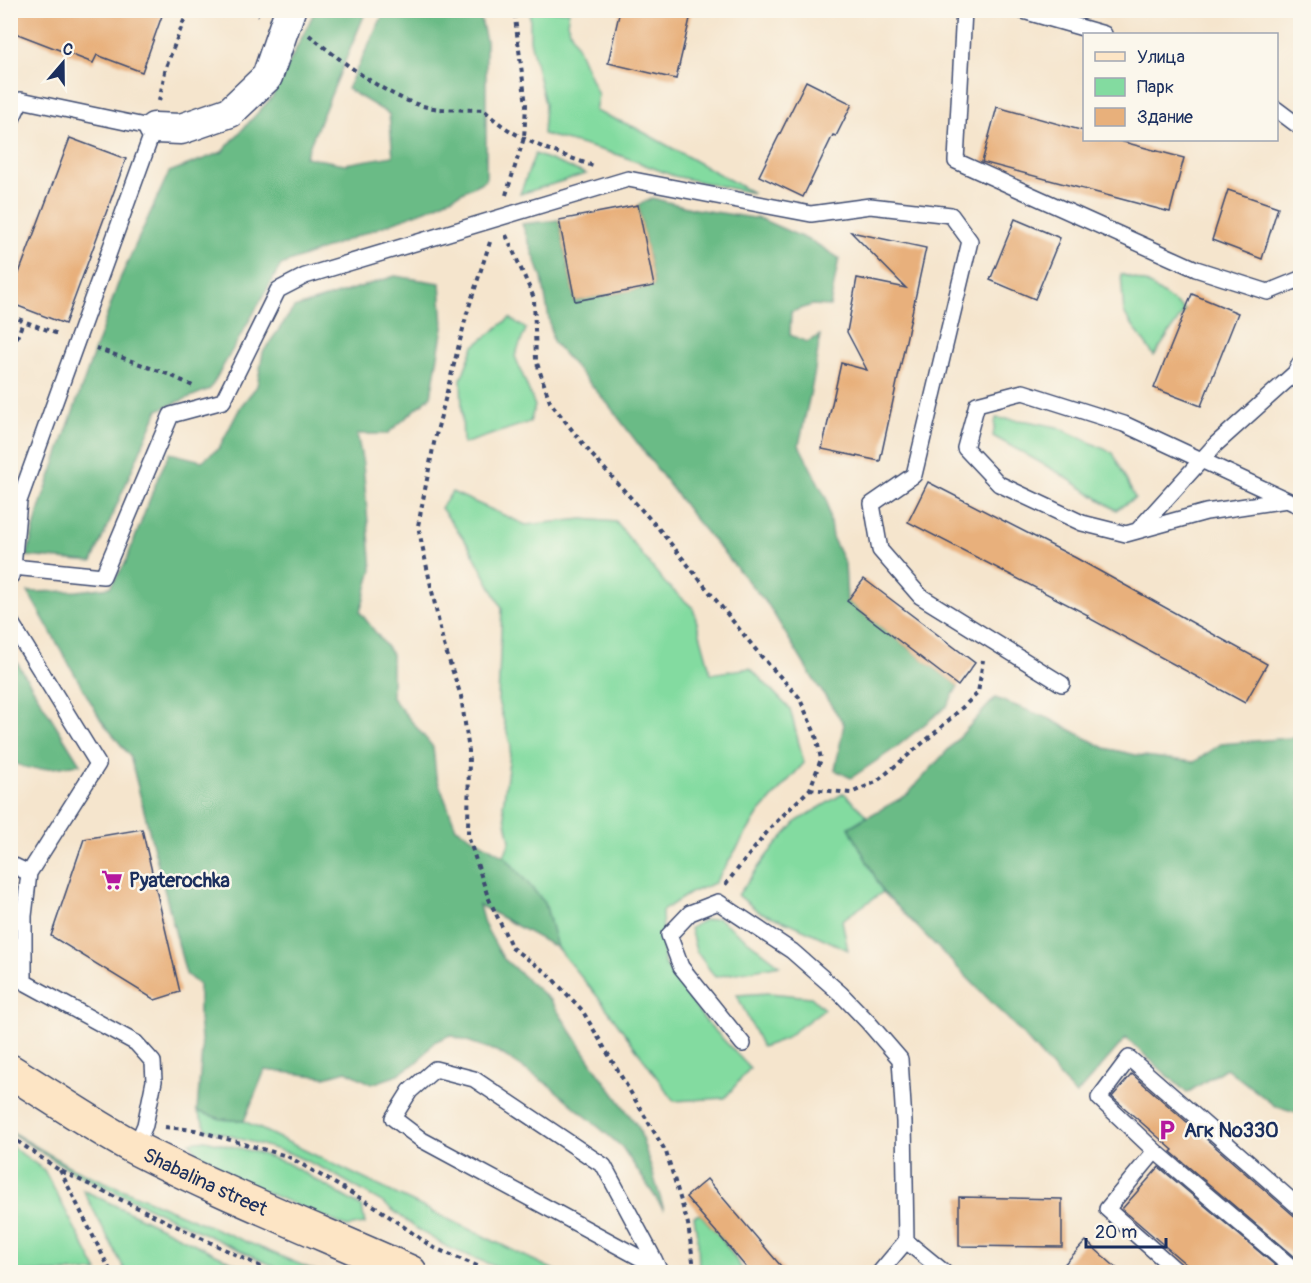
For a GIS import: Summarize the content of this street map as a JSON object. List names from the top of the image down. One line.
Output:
{"streets":{"main road":["Shabalina street"]},"places":{"supermarket":["Pyaterochka"],"parking":["Агк №330"]},"legend":["Улица","Парк","Здание"],"scale_bar":"20 m","north":"top"}
